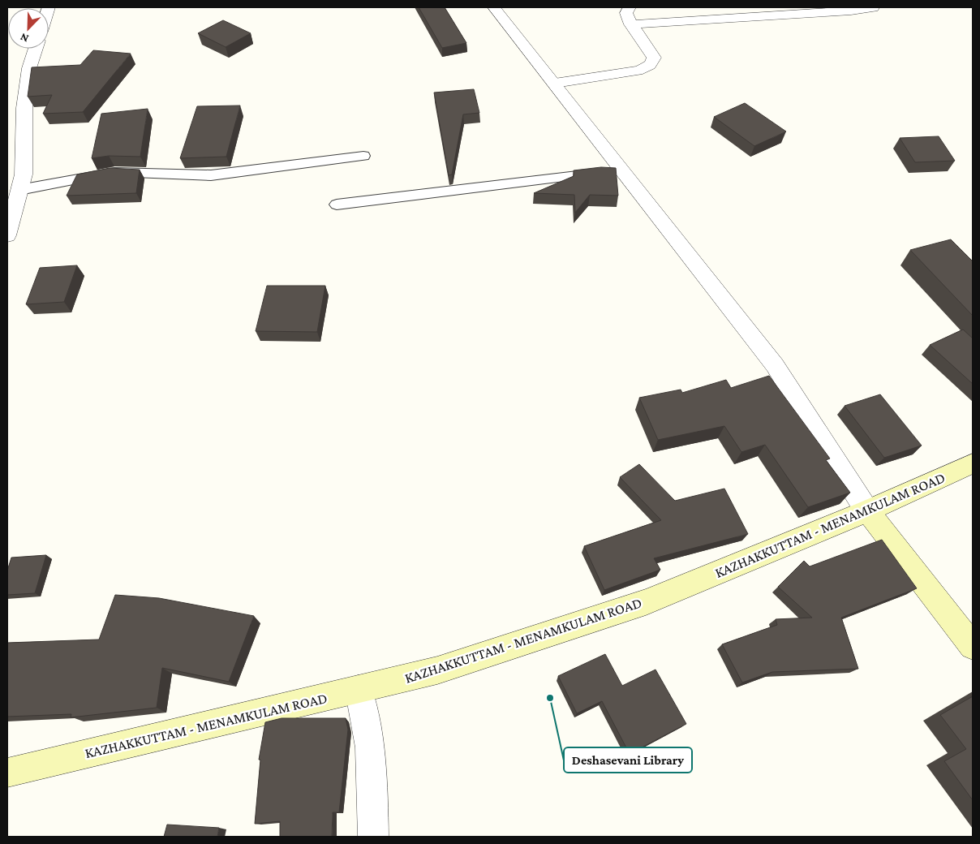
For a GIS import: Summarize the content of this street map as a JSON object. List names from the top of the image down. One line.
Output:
{"streets":{"main road":["KAZHAKKUTTAM - MENAMKULAM ROAD"]},"places":["Deshasevani Library"],"north":"bottom left"}
